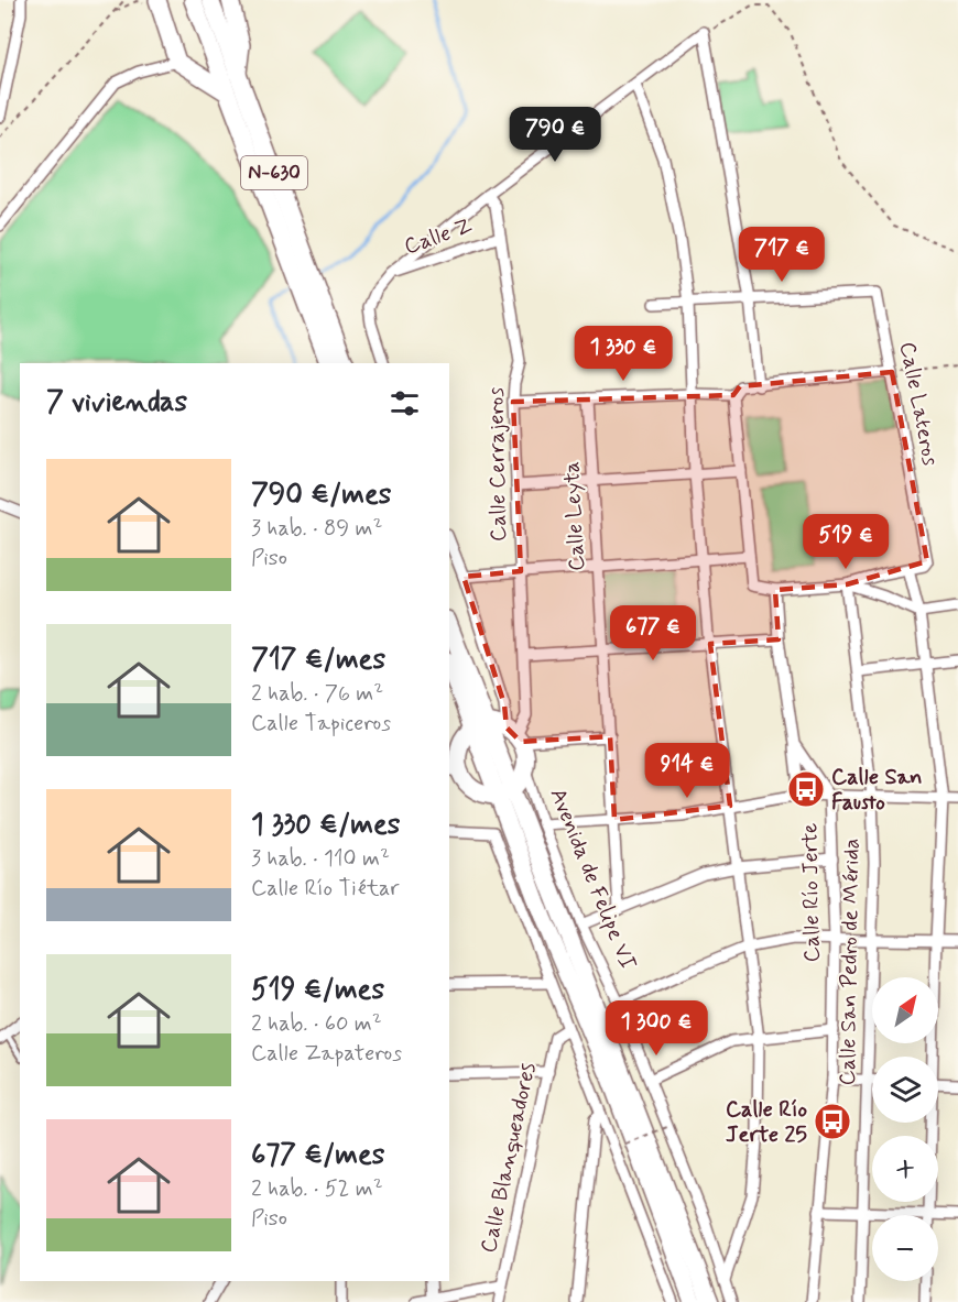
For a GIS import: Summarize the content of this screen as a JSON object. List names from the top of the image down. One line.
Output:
{"streets":{"highway":["N-630","Avenida de Felipe VI"],"street":["Calle Z","Calle Lateros","Calle Cerrajeros","Calle Leyta","Calle Río Jerte","Calle San Pedro de Mérida","Calle Blanqueadores"]},"crossings":[["Calle Z","Calle Cerrajeros"]],"places":{"bus stop":["Calle San Fausto","Calle Río Jerte 25"]},"north":"top right","page":{"price":["790 €","717 €","1 330 €","519 €","677 €","914 €","1 300 €"],"heading":"7 viviendas","list":[{"name":"790 €/mes","note":"3 hab. · 89 m² · Piso"},{"name":"717 €/mes","note":"2 hab. · 76 m² · Calle Tapiceros"},{"name":"1 330 €/mes","note":"3 hab. · 110 m² · Calle Río Tiétar"},{"name":"519 €/mes","note":"2 hab. · 60 m² · Calle Zapateros"},{"name":"677 €/mes","note":"2 hab. · 52 m² · Piso"}],"map_buttons":["+","−"]}}
